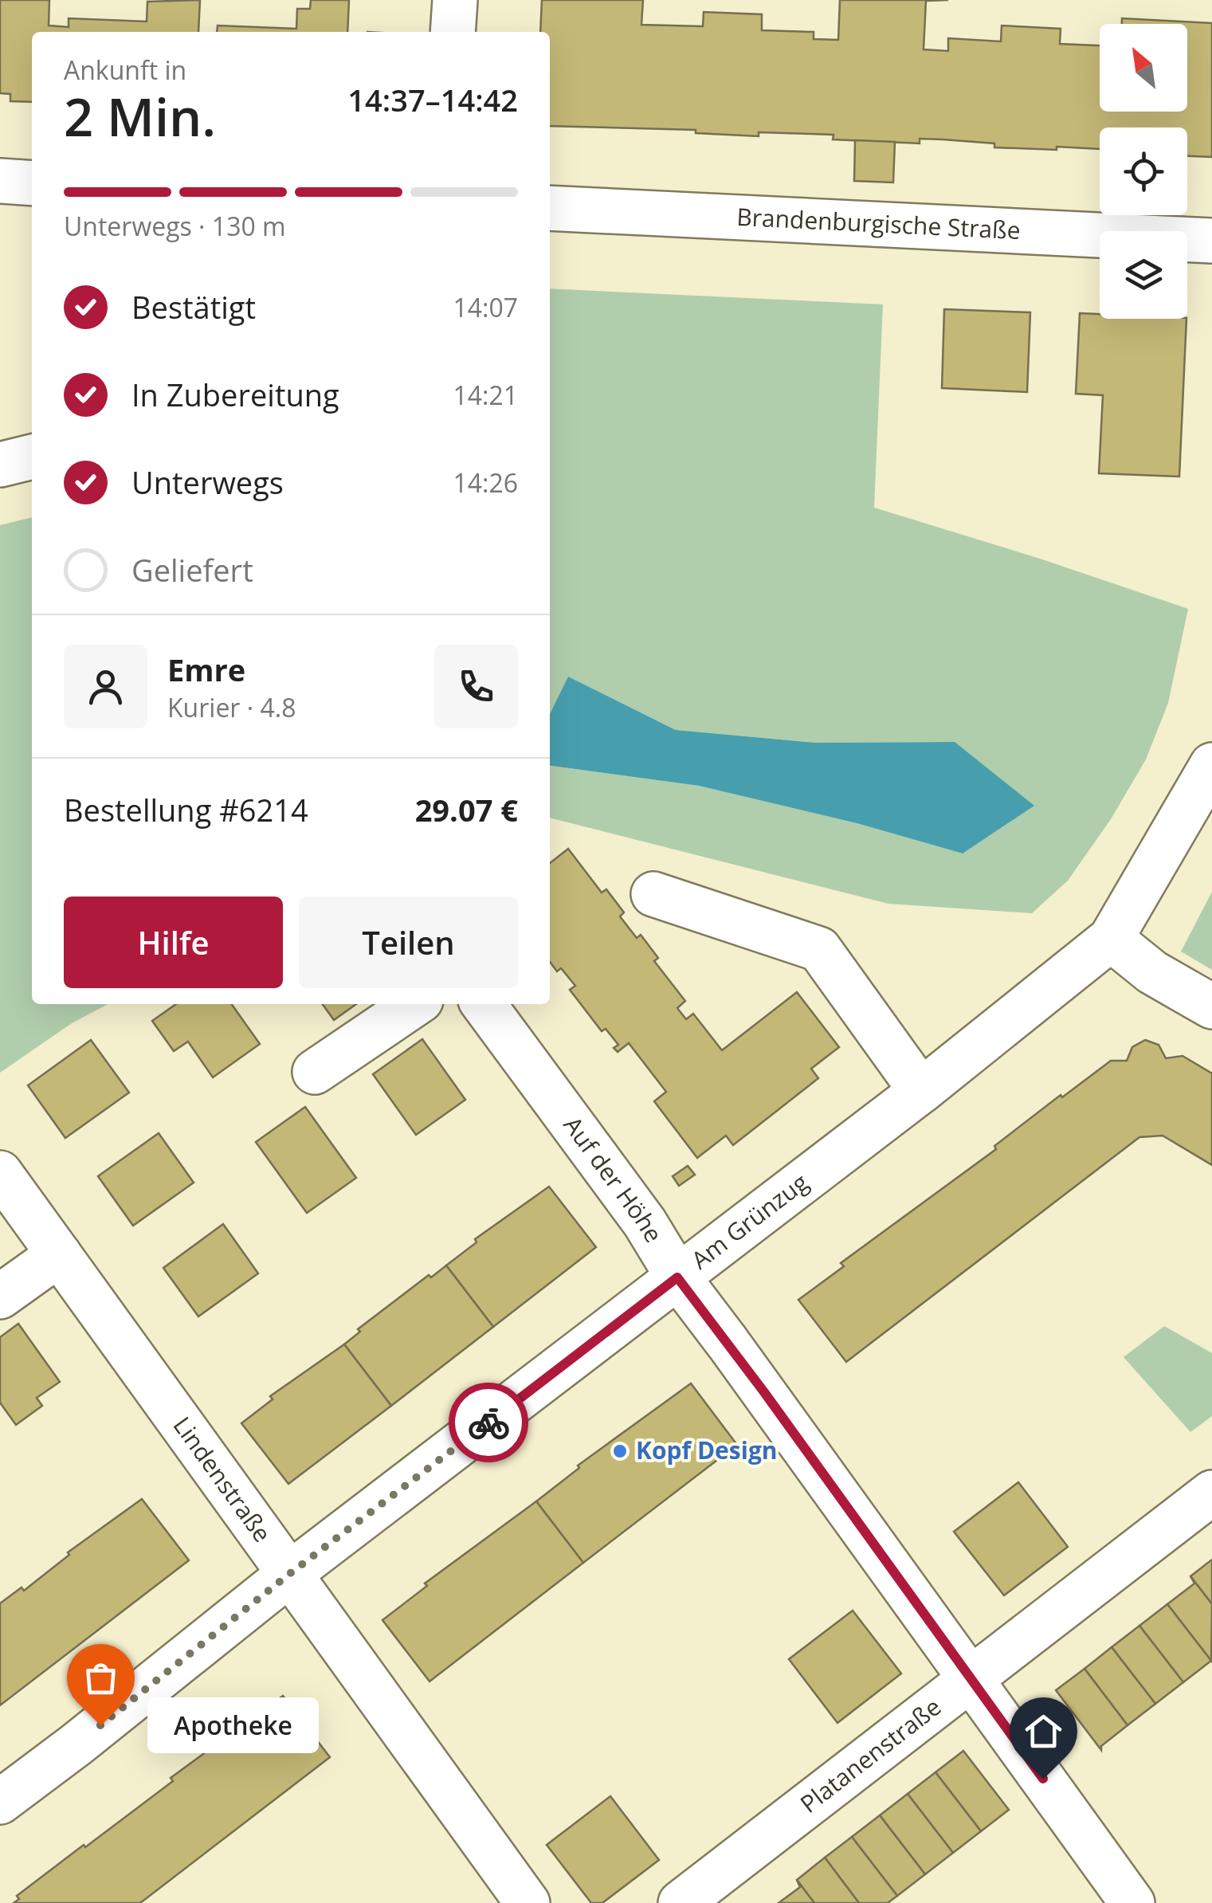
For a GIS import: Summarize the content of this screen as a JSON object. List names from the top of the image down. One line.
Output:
{"streets":{"street":["Brandenburgische Straße","Auf der Höhe","Am Grünzug","Lindenstraße","Platanenstraße"]},"crossings":[["Auf der Höhe","Am Grünzug"],["Auf der Höhe","Platanenstraße"],["Am Grünzug","Lindenstraße"]],"places":["Kopf Design","Apotheke"],"north":"top left","page":{"heading":["2 Min.","Ankunft in","14:37–14:42"],"panel":["Emre","Kurier · 4.8","Bestellung #6214","29.07 €"],"bar":"Unterwegs · 130 m","list":[["Bestätigt","14:07"],["In Zubereitung","14:21"],["Unterwegs","14:26"],"Geliefert"],"buttons":["Hilfe","Teilen"],"bubble":"Apotheke"}}
